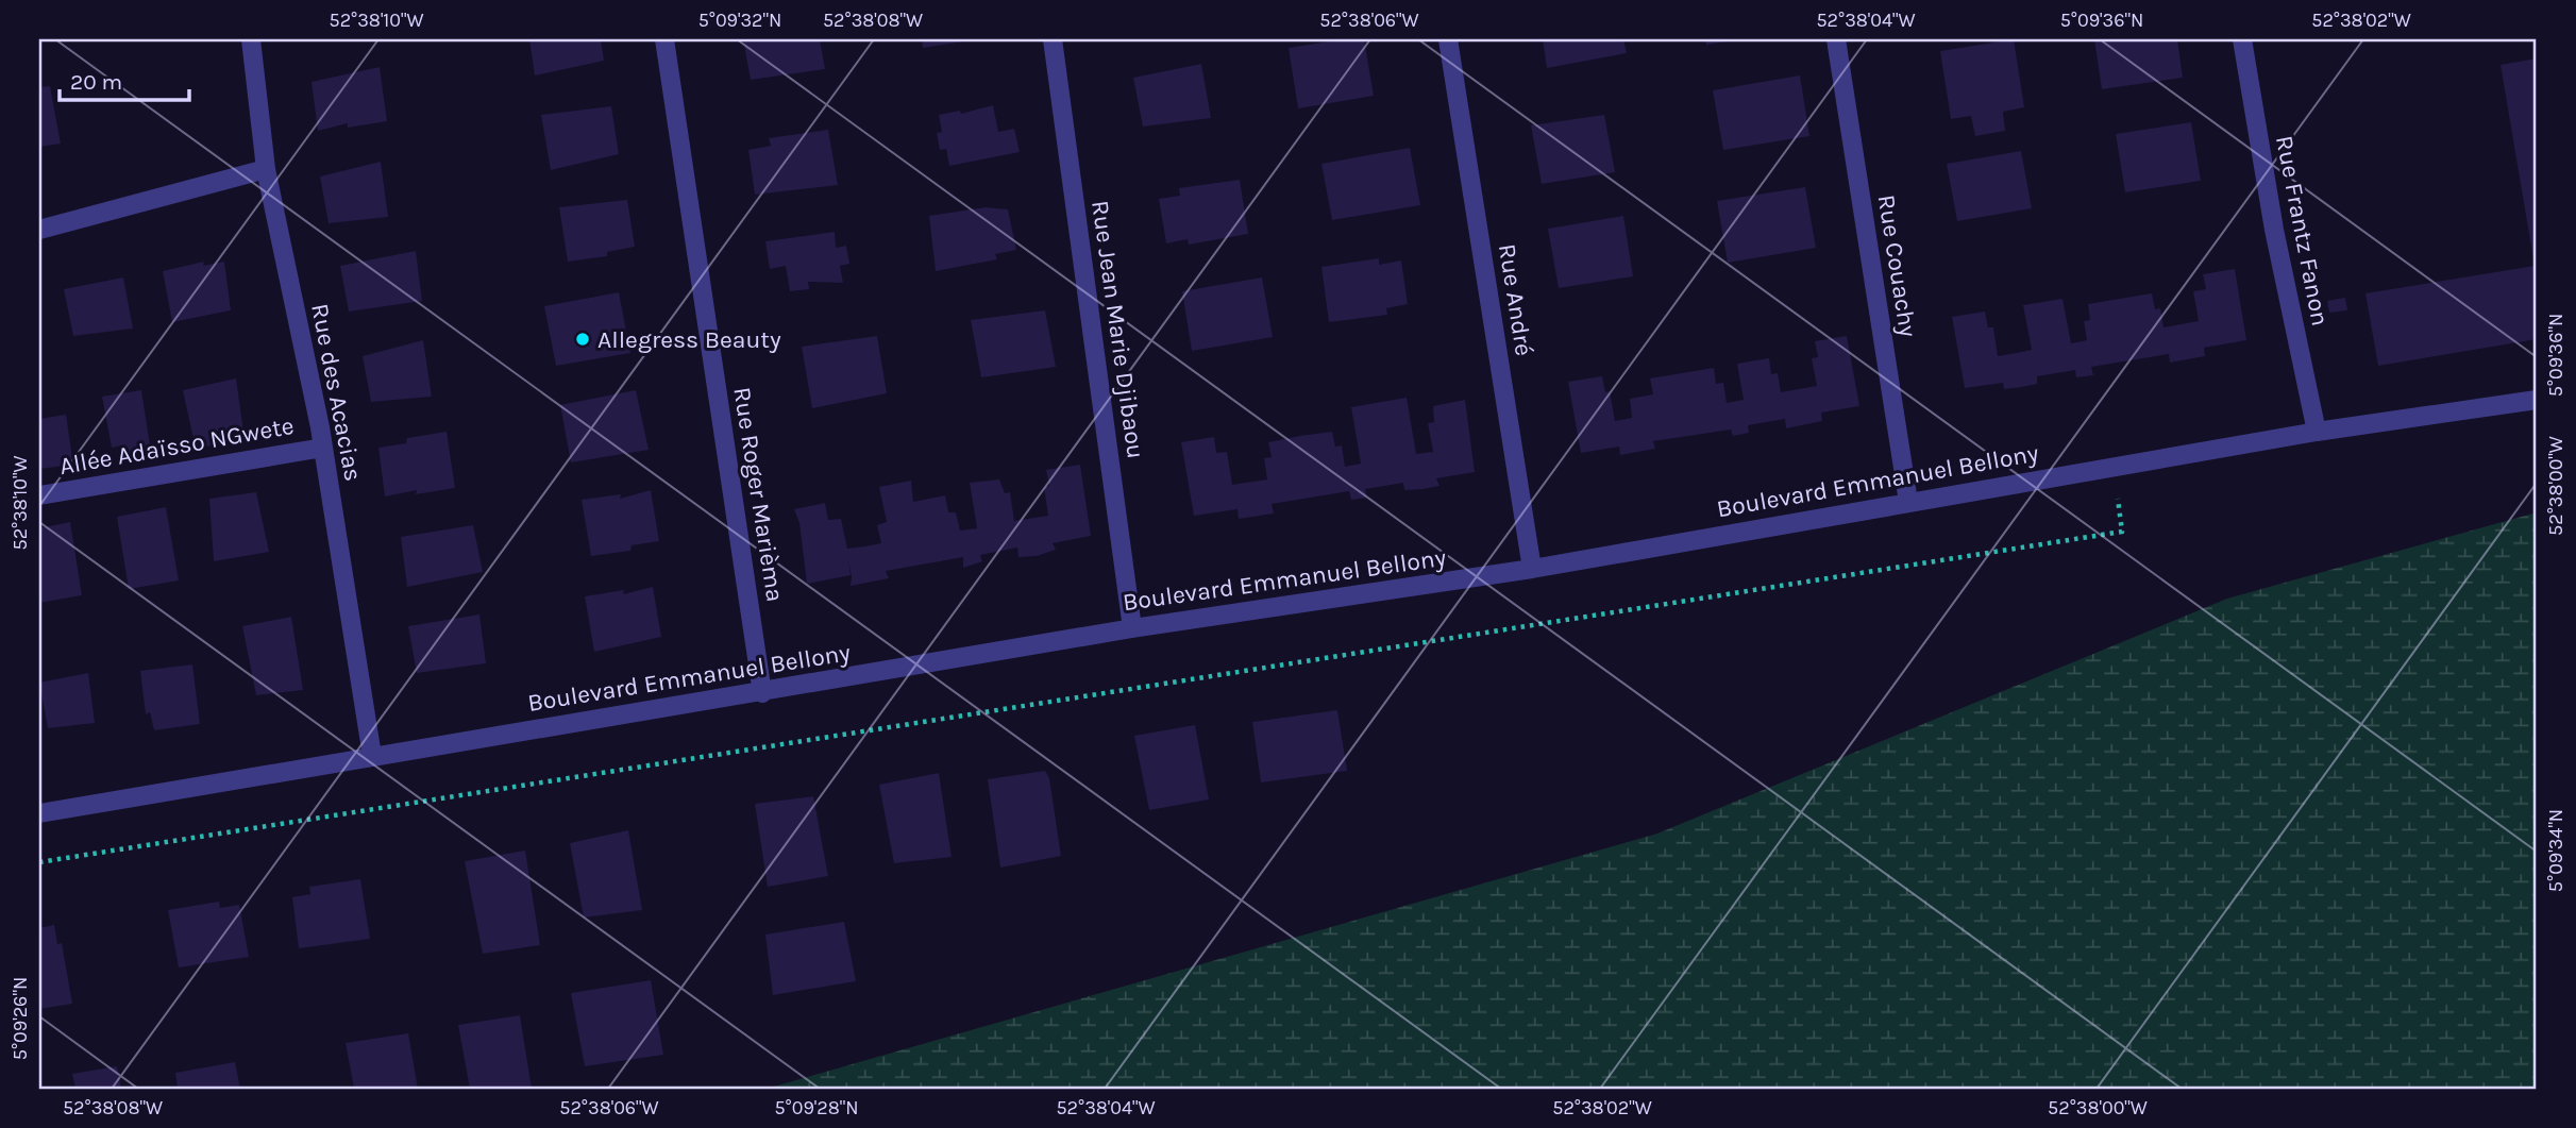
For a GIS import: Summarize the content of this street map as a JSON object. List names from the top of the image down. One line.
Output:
{"streets":{"street":["Rue Frantz Fanon","Rue Couachy","Rue André","Rue Jean Marie Djibaou","Rue des Acacias","Allée Adaïsso NGwete","Boulevard Emmanuel Bellony","Rue Roger Marièma"]},"crossings":[["Rue Frantz Fanon","Boulevard Emmanuel Bellony"],["Rue Couachy","Boulevard Emmanuel Bellony"],["Rue André","Boulevard Emmanuel Bellony"],["Rue Jean Marie Djibaou","Boulevard Emmanuel Bellony"],["Rue des Acacias","Allée Adaïsso NGwete"],["Rue des Acacias","Boulevard Emmanuel Bellony"],["Boulevard Emmanuel Bellony","Rue Roger Marièma"]],"places":["Allegress Beauty"],"scale_bar":"20 m","coordinates":["52°38'10\"W","5°09'32\"N","52°38'08\"W","52°38'06\"W","52°38'04\"W","5°09'36\"N","52°38'02\"W","52°38'00\"W","5°09'34\"N","5°09'26\"N","5°09'28\"N"]}
